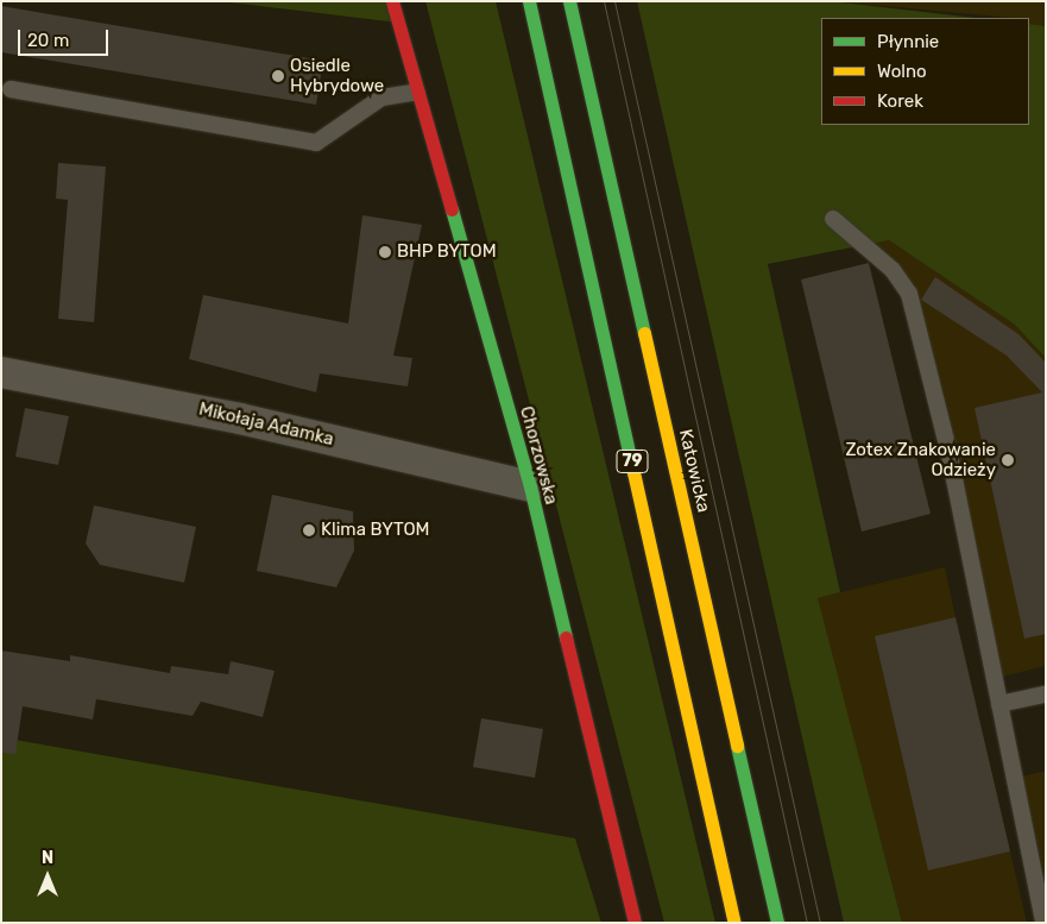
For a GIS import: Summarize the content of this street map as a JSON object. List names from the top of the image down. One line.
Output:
{"streets":{"main road":["Chorzowska","79","Katowicka"],"street":["Mikołaja Adamka"]},"crossings":[["Mikołaja Adamka","Chorzowska"]],"places":["Osiedle Hybrydowe","BHP BYTOM","Zotex Znakowanie Odzieży","Klima BYTOM"],"legend":["Płynnie","Wolno","Korek"],"scale_bar":"20 m","north":"top"}
